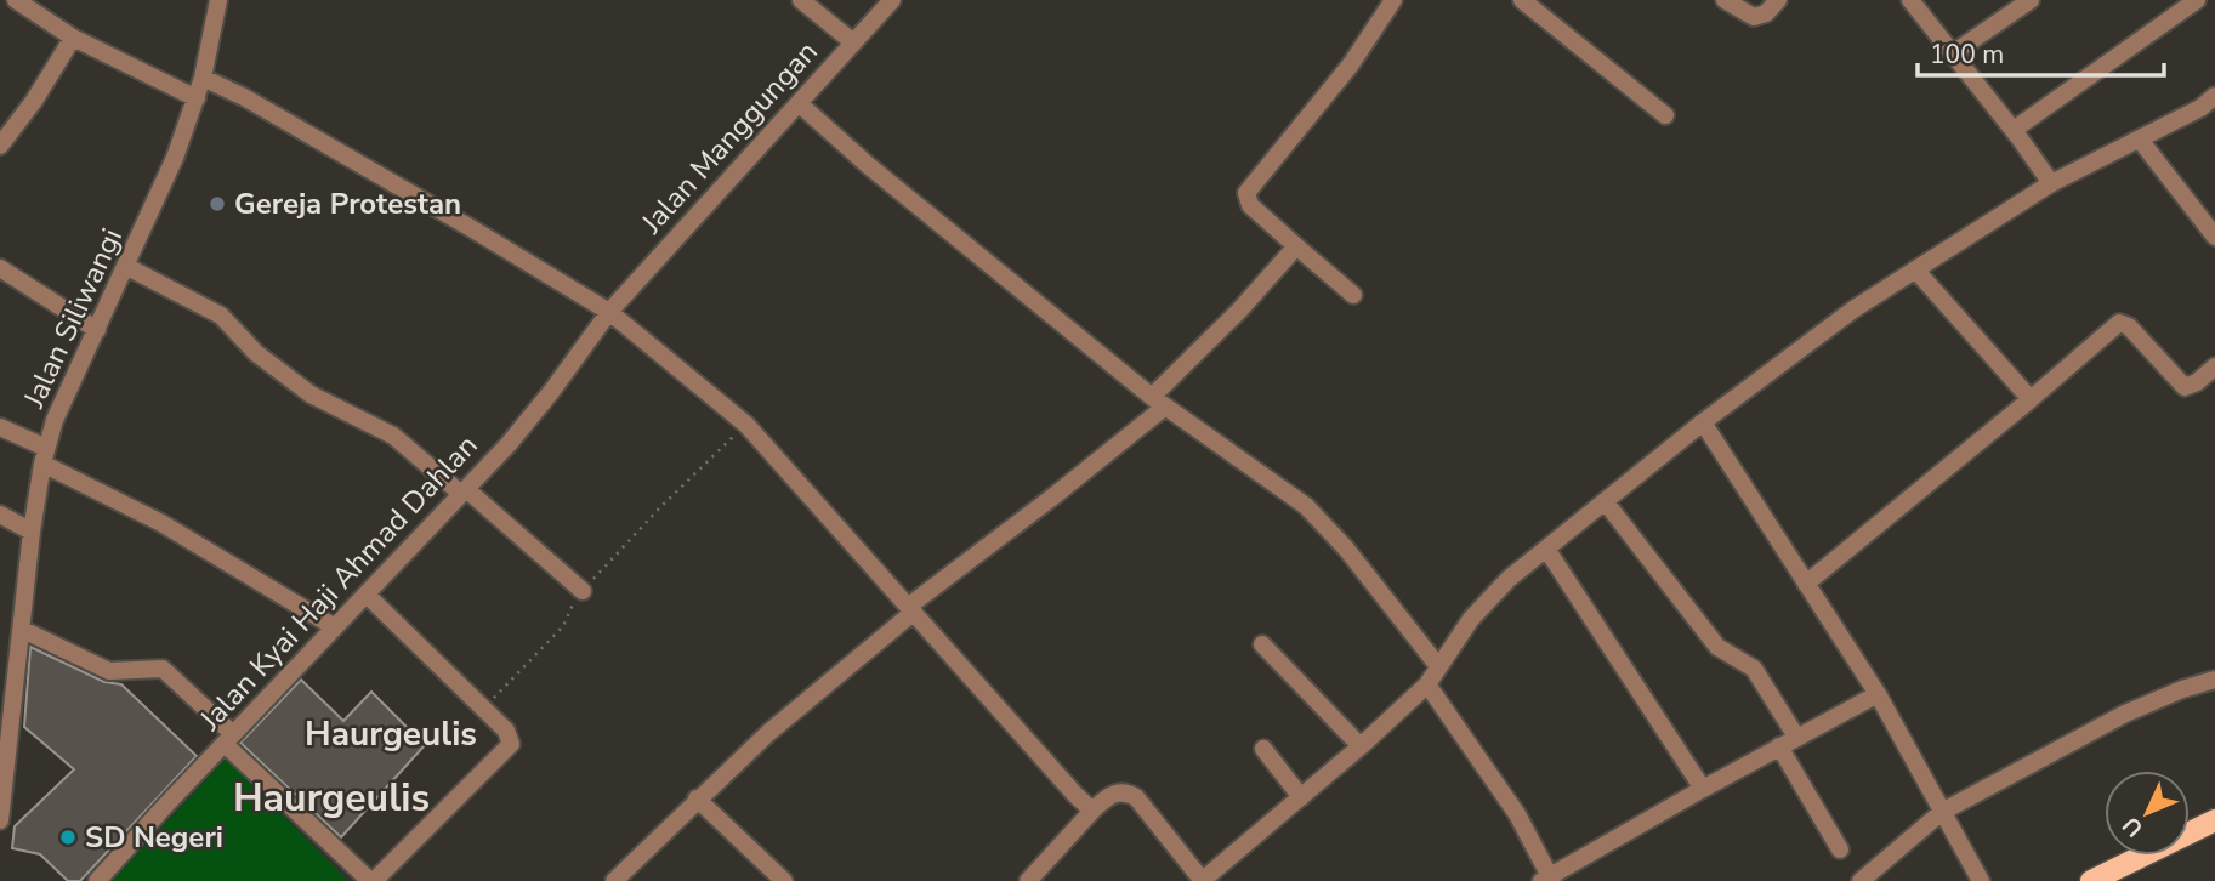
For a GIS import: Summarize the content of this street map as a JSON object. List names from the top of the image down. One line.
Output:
{"streets":{"street":["Jalan Manggungan","Jalan Siliwangi","Jalan Kyai Haji Ahmad Dahlan"]},"crossings":[["Jalan Manggungan","Jalan Kyai Haji Ahmad Dahlan"]],"districts":["Haurgeulis","Haurgeulis"],"places":["Gereja Protestan","SD Negeri"],"scale_bar":"100 m","north":"bottom left"}
